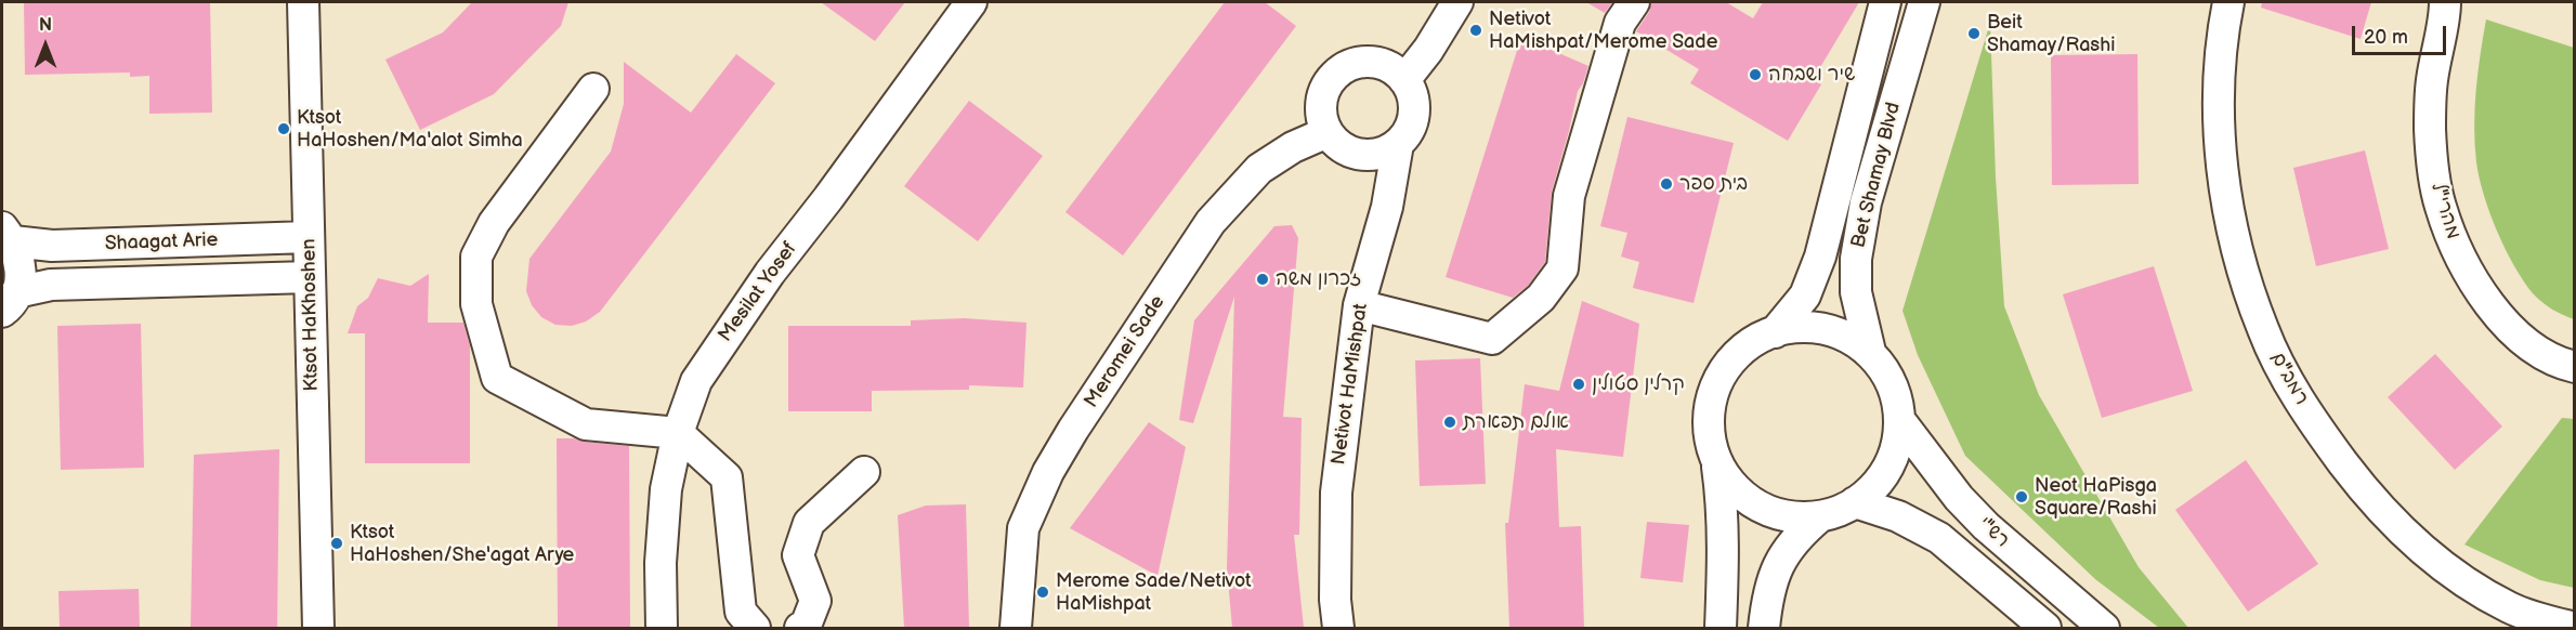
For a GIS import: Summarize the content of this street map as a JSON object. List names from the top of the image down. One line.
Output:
{"streets":{"street":["Bet Shamay Blvd","מהרי\"ל","Shaagat Arie","Mesilat Yosef","Ktsot HaKhoshen","Meromei Sade","רמב\"ם","Netivot HaMishpat","רש\"י"]},"crossings":[["Bet Shamay Blvd","רש\"י"],["Shaagat Arie","Ktsot HaKhoshen"],["Meromei Sade","Netivot HaMishpat"]],"places":["Netivot HaMishpat/Merome Sade","Beit Shamay/Rashi","שיר ושבחה","Ktsot HaHoshen/Ma'alot Simha","בית ספר","זכרון משה","קרלין סטולין","אולם תפארת","Neot HaPisga Square/Rashi","Ktsot HaHoshen/She'agat Arye","Merome Sade/Netivot HaMishpat"],"scale_bar":"20 m","north":"top"}
